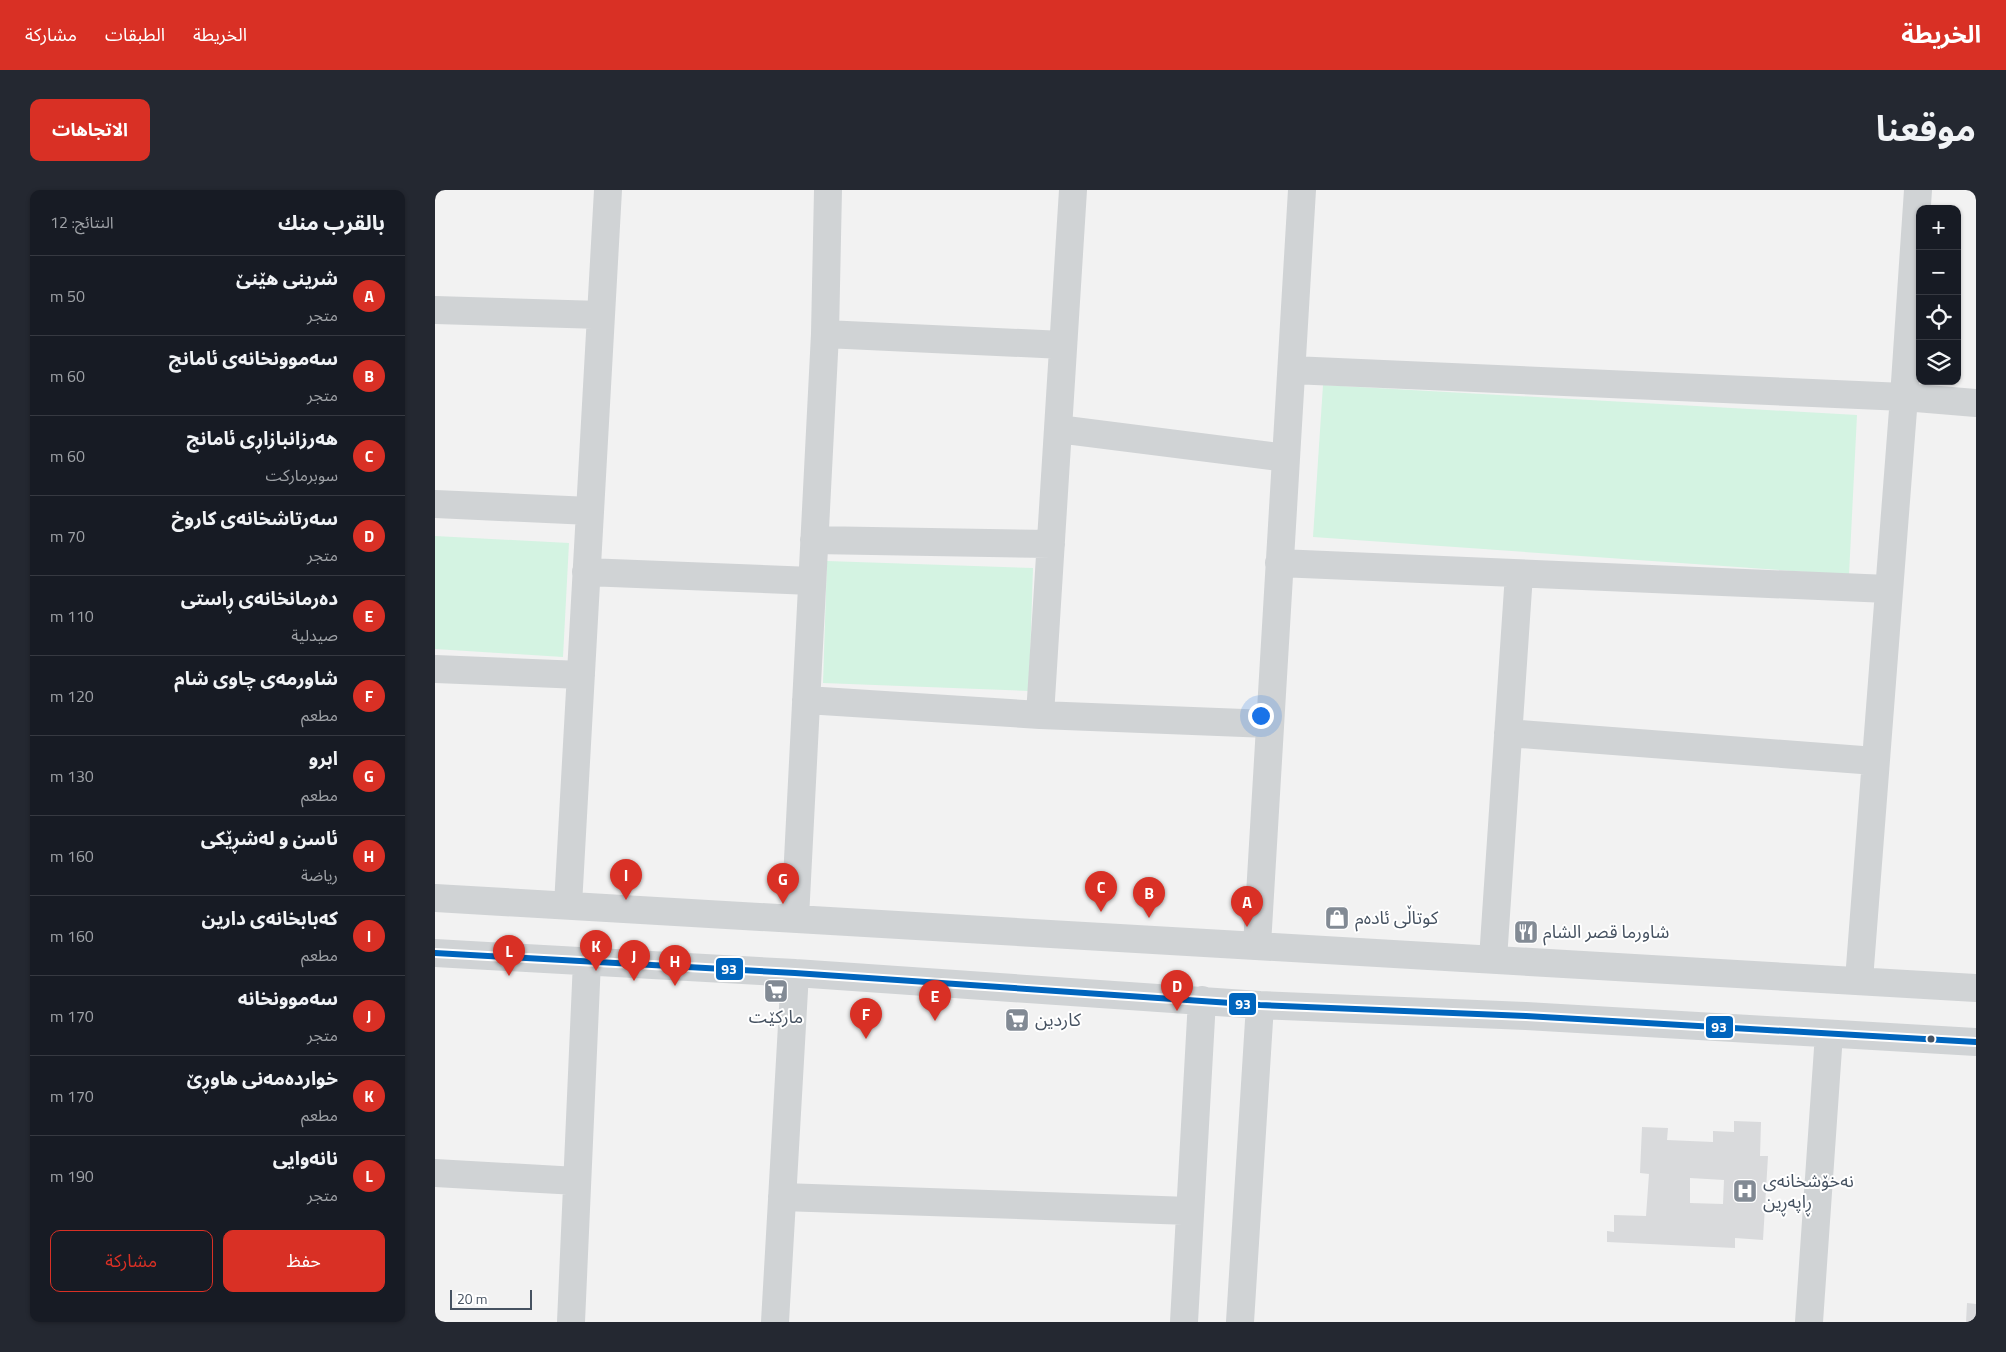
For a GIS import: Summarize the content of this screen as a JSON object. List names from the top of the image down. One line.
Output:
{"places":{"shop":["کوتاڵی ئادەم"],"restaurant":["شاورما قصر الشام"],"supermarket":["مارکێت","كاردين"],"hospital":["نەخۆشخانەی ڕاپەڕین"]},"lines":["transit line 93"],"scale_bar":"20 m","page":{"header":"الخريطة","nav":["الخريطة","الطبقات","مشاركة"],"title":"موقعنا","buttons":["الاتجاهات",["حفظ","مشاركة"]],"heading":["بالقرب منك","النتائج: 12"],"map_buttons":["+","−"],"list":[{"mark":"A","name":"شرینی هێنێ","note":"متجر","value":"50 m"},{"mark":"B","name":"سەموونخانەی ئامانج","note":"متجر","value":"60 m"},{"mark":"C","name":"هەرزانبازاڕی ئامانج","note":"سوبرماركت","value":"60 m"},{"mark":"D","name":"سەرتاشخانەی کاروخ","note":"متجر","value":"70 m"},{"mark":"E","name":"دەرمانخانەی ڕاستی","note":"صيدلية","value":"110 m"},{"mark":"F","name":"شاورمەی چاوی شام","note":"مطعم","value":"120 m"},{"mark":"G","name":"ابرو","note":"مطعم","value":"130 m"},{"mark":"H","name":"ئاسن و لەشڕێکی","note":"رياضة","value":"160 m"},{"mark":"I","name":"کەبابخانەی دارین","note":"مطعم","value":"160 m"},{"mark":"J","name":"سەموونخانە","note":"متجر","value":"170 m"},{"mark":"K","name":"خواردەمەنی هاوڕێ","note":"مطعم","value":"170 m"},{"mark":"L","name":"نانەوایی","note":"متجر","value":"190 m"}],"pins":["I","G","C","B","A","K","L","J","H","D","E","F"],"scale":"20 m"}}
